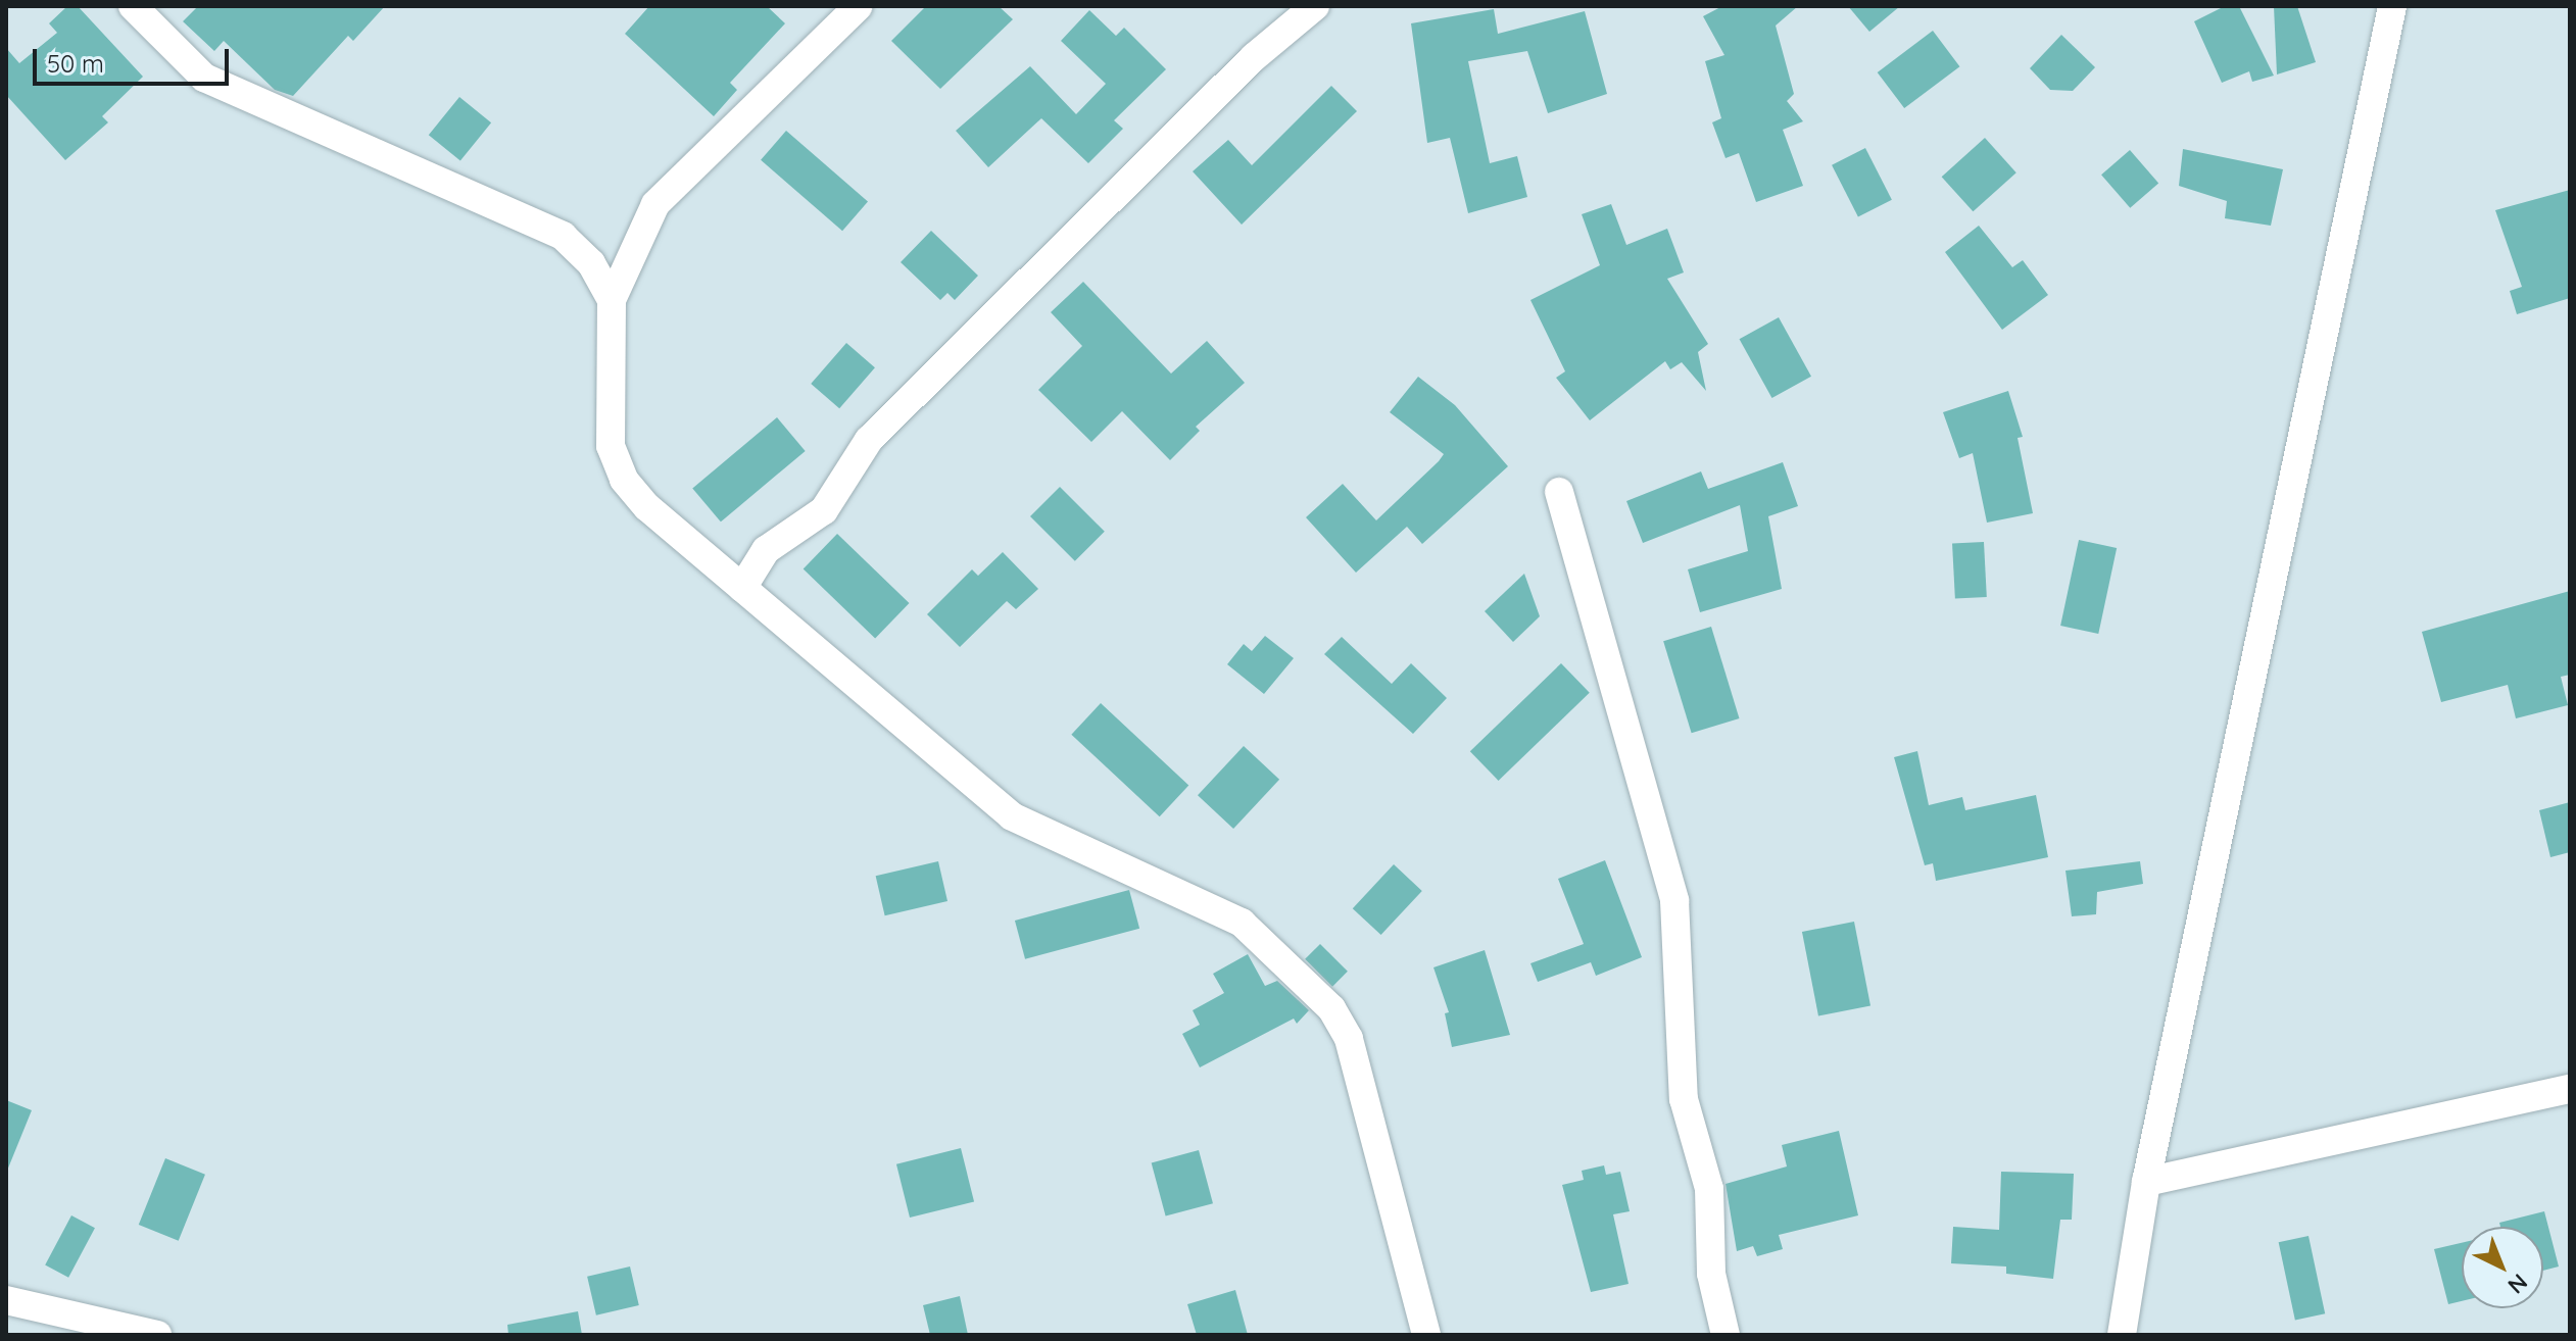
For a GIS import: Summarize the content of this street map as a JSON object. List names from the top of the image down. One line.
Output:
{"scale_bar":"50 m","north":"bottom right"}
